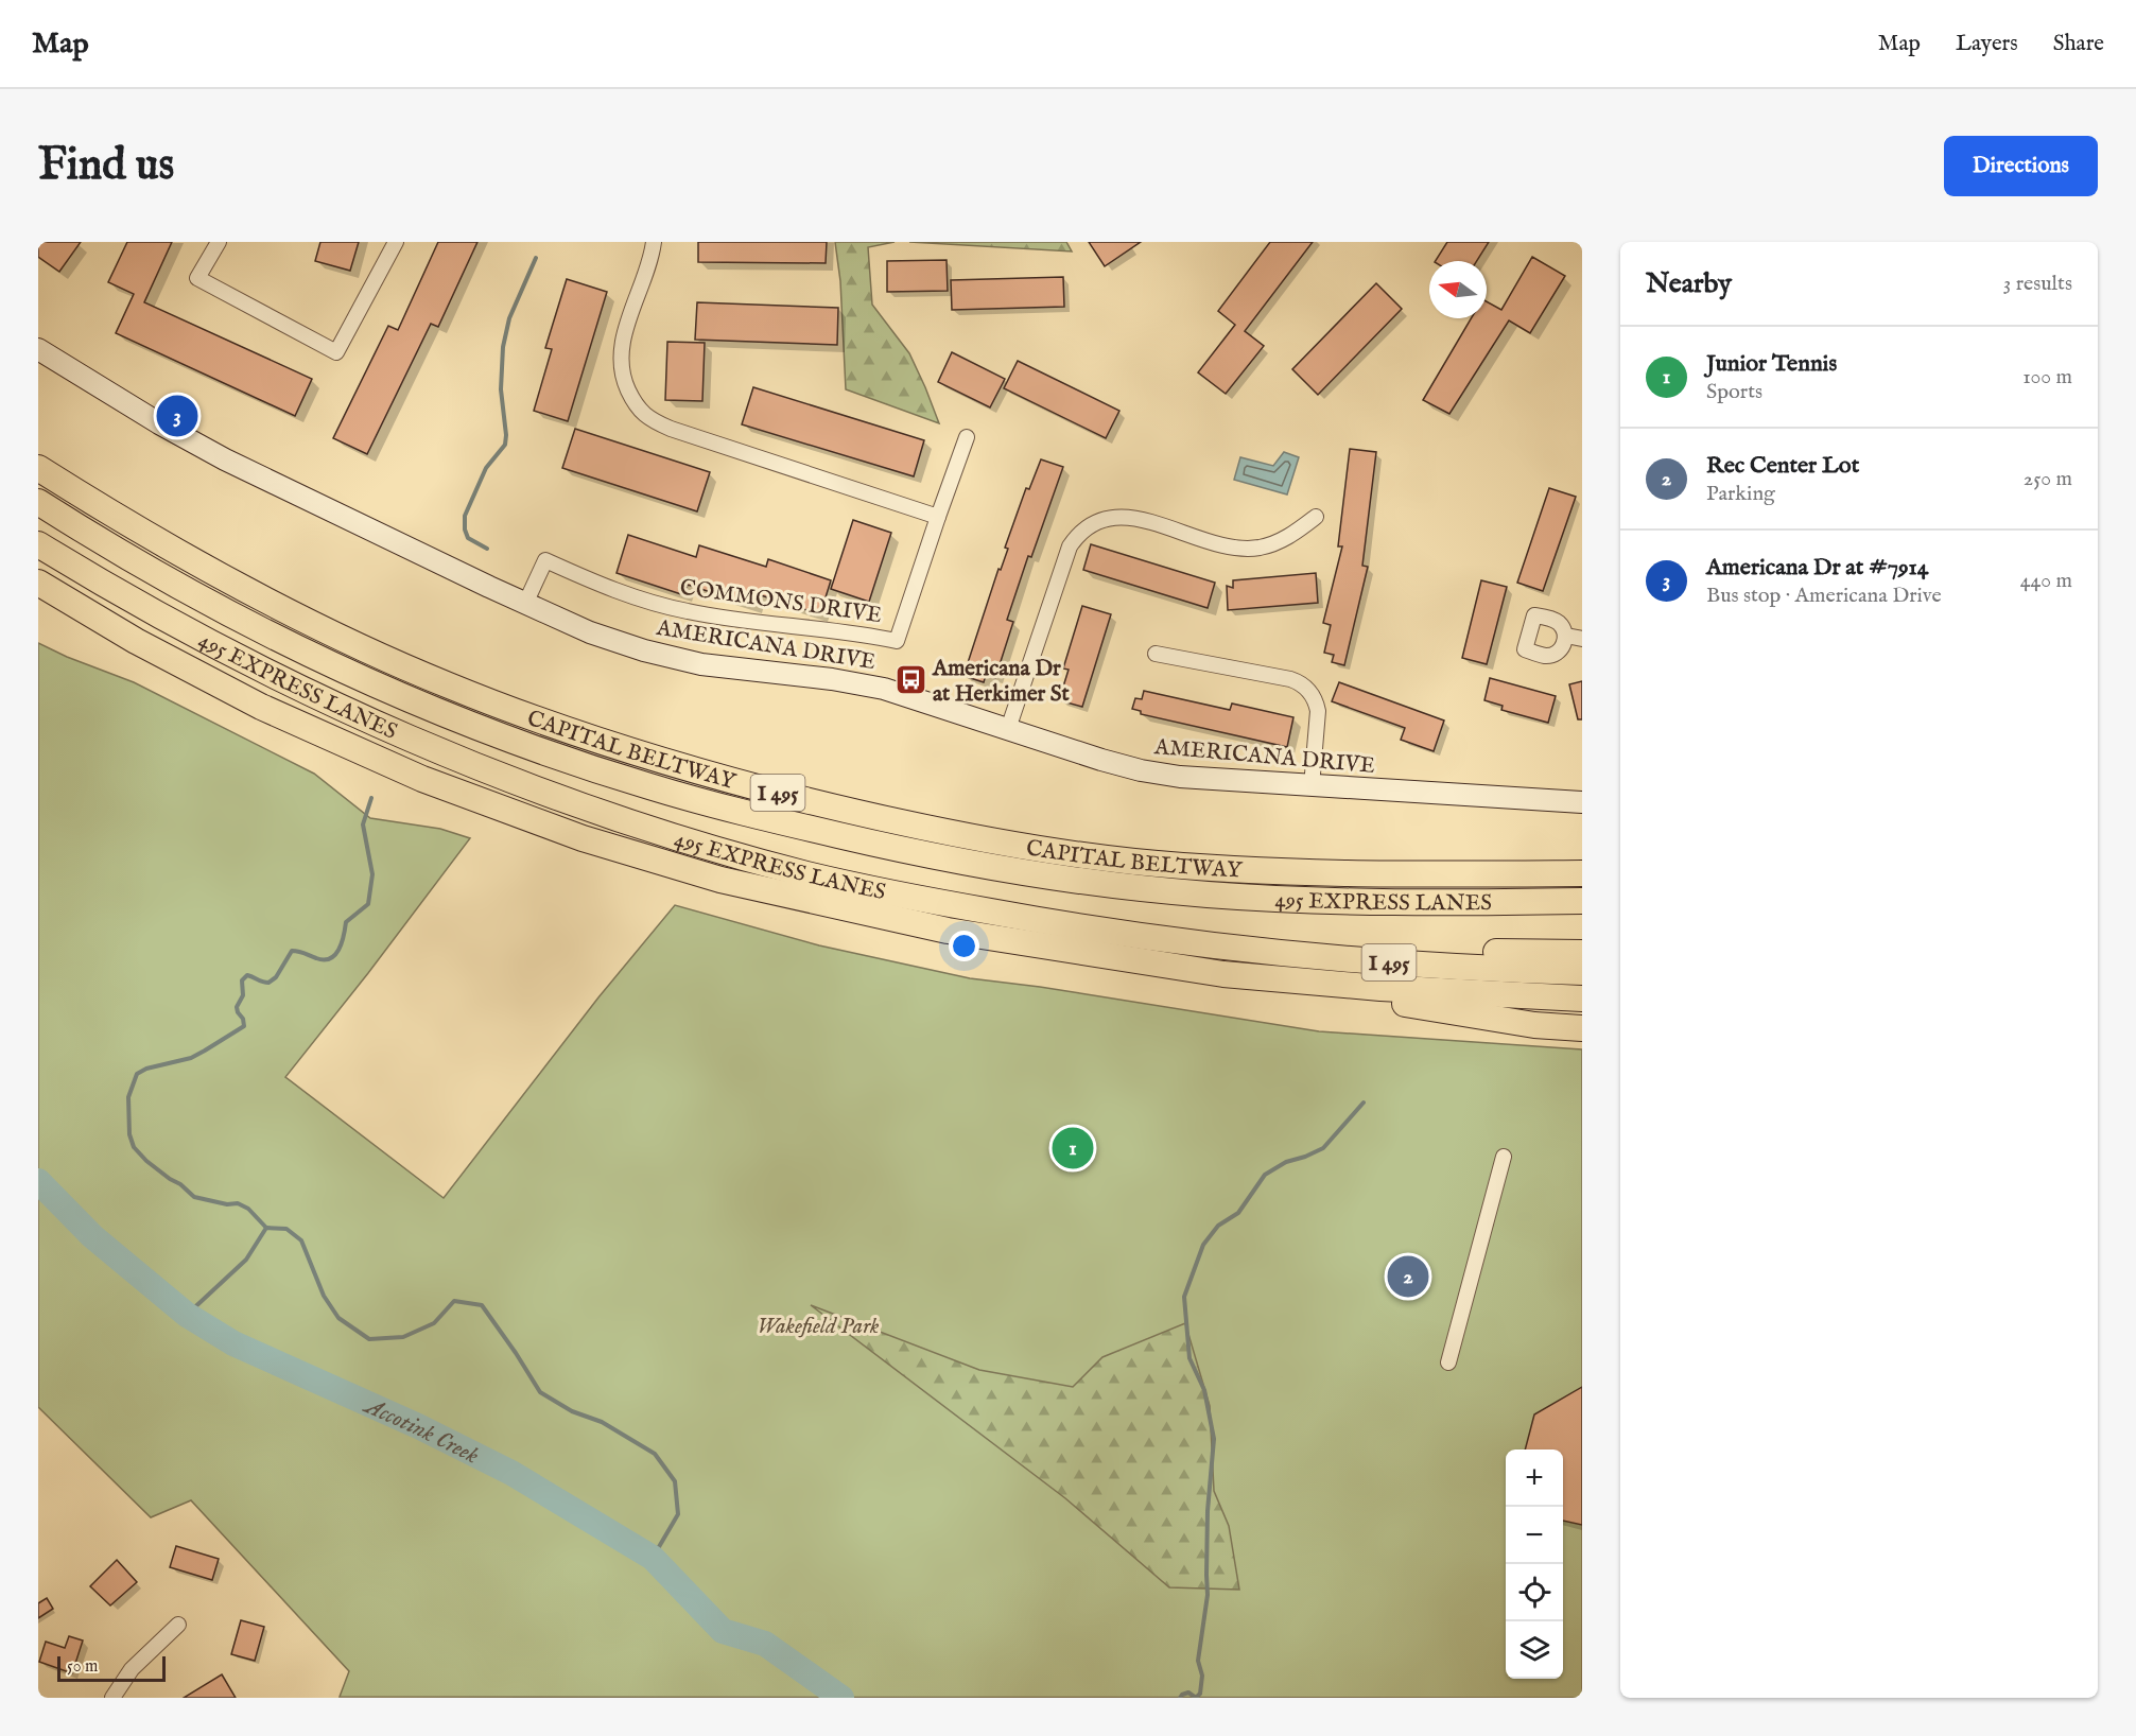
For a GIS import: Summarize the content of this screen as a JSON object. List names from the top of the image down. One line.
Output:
{"streets":{"highway":["495 EXPRESS LANES","CAPITAL BELTWAY","I 495"],"street":["COMMONS DRIVE","AMERICANA DRIVE"]},"crossings":[["COMMONS DRIVE","AMERICANA DRIVE"]],"water":["Accotink Creek"],"parks":["Wakefield Park"],"places":{"bus stop":["Americana Dr at Herkimer St"]},"scale_bar":"50 m","north":"left","page":{"header":"Map","nav":["Map","Layers","Share"],"buttons":"Directions","title":"Find us","heading":["Nearby","3 results"],"list":[{"mark":"1","name":"Junior Tennis","note":"Sports","value":"100 m"},{"mark":"2","name":"Rec Center Lot","note":"Parking","value":"250 m"},{"mark":"3","name":"Americana Dr at #7914","note":"Bus stop · Americana Drive","value":"440 m"}],"pins":["3","1","2"],"map_buttons":["+","−"],"scale":"50 m"}}
